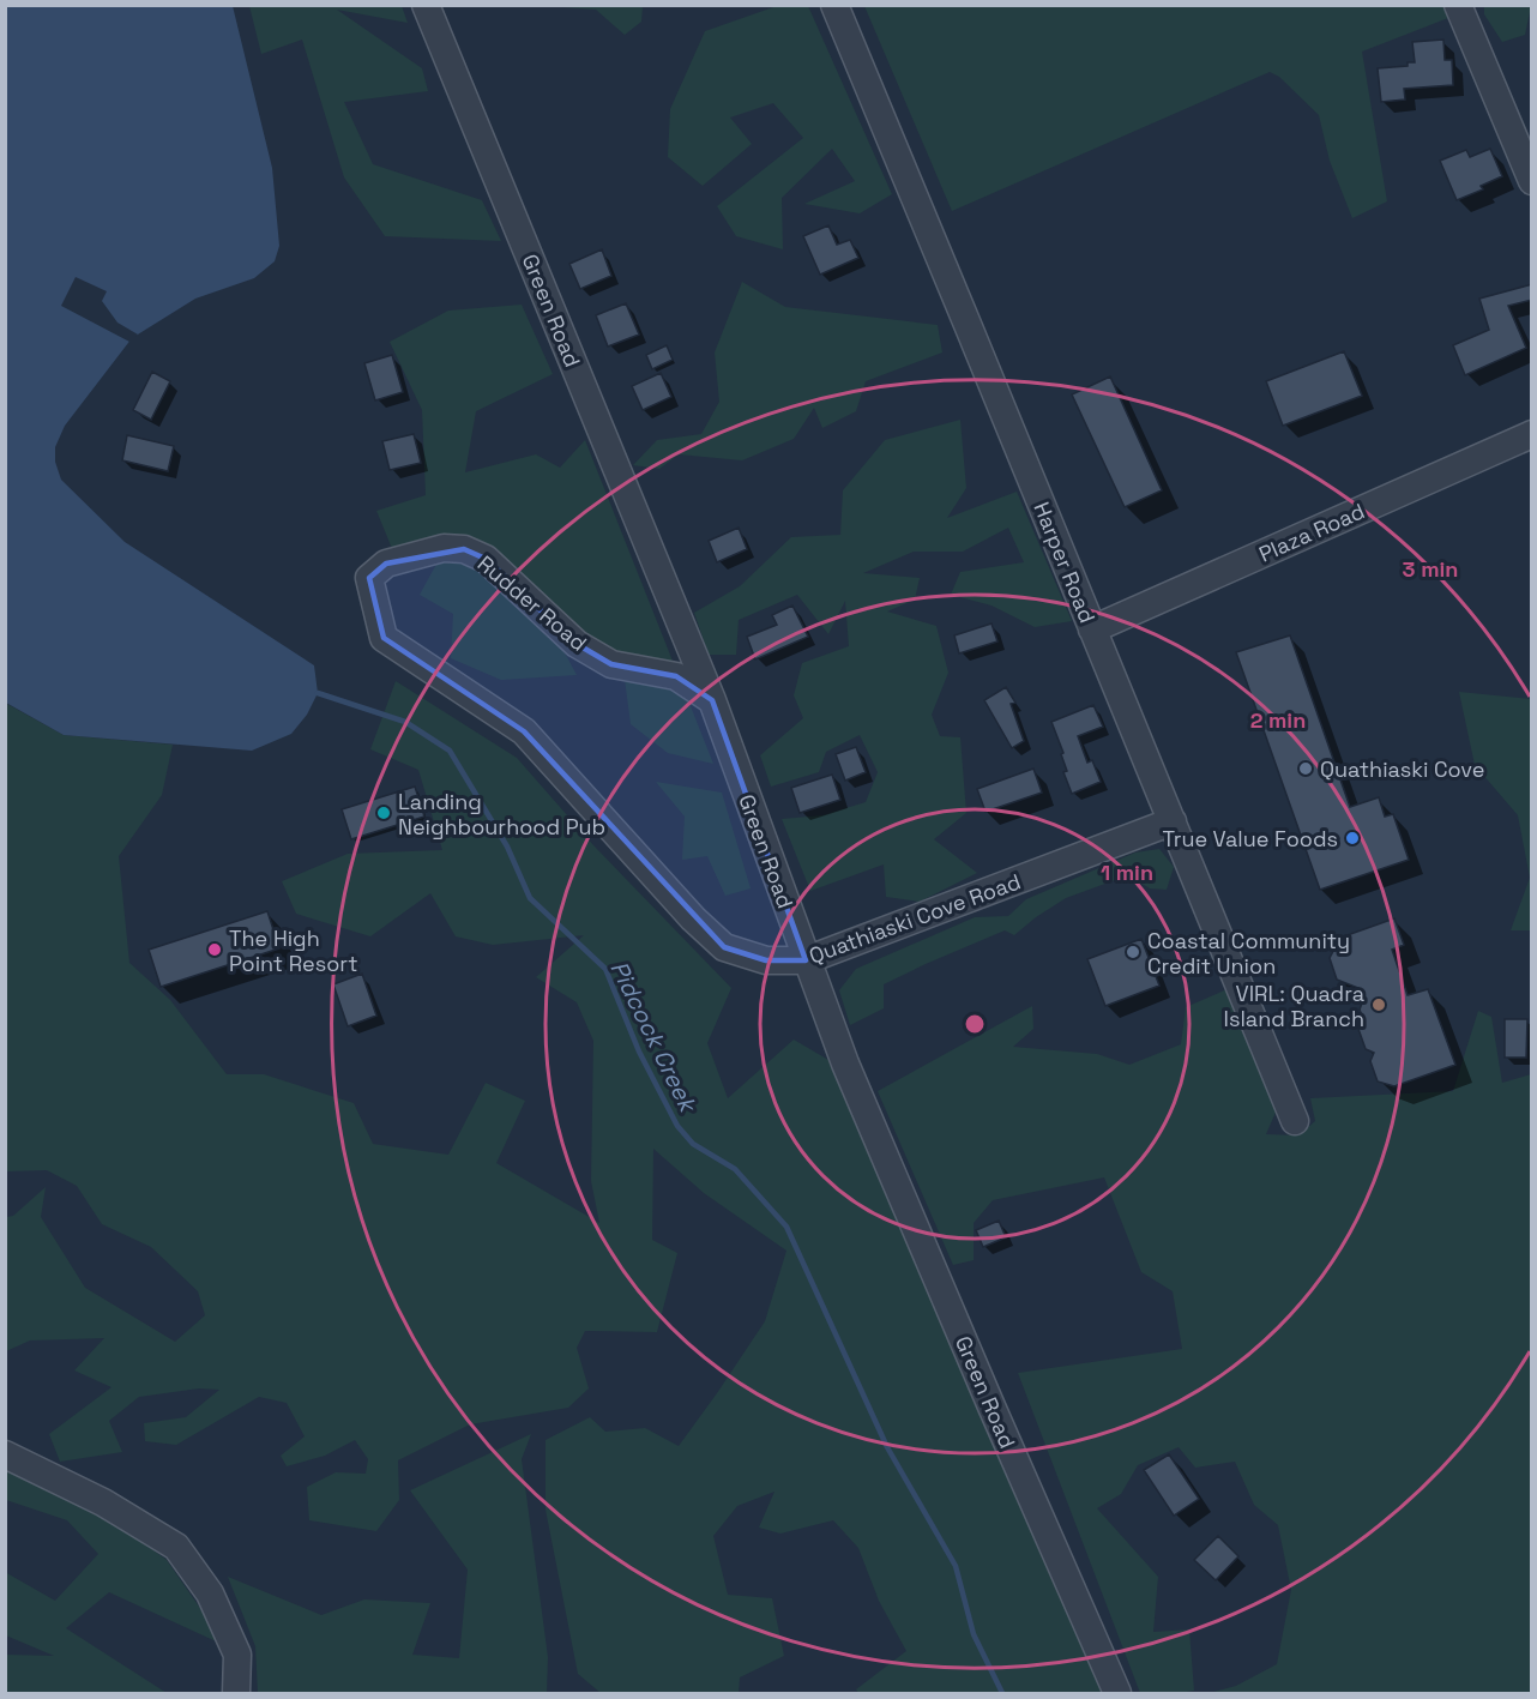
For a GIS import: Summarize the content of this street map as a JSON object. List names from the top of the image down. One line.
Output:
{"streets":{"street":["Green Road","Plaza Road","Harper Road","Rudder Road","Quathiaski Cove Road"]},"crossings":[["Green Road","Rudder Road"],["Green Road","Quathiaski Cove Road"],["Plaza Road","Harper Road"],["Harper Road","Quathiaski Cove Road"],["Rudder Road","Quathiaski Cove Road"]],"water":["Pidcock Creek"],"places":["Quathiaski Cove","Landing Neighbourhood Pub","True Value Foods","The High Point Resort","Coastal Community Credit Union","VIRL: Quadra Island Branch"],"rings":["3 min","2 min","1 min"]}
